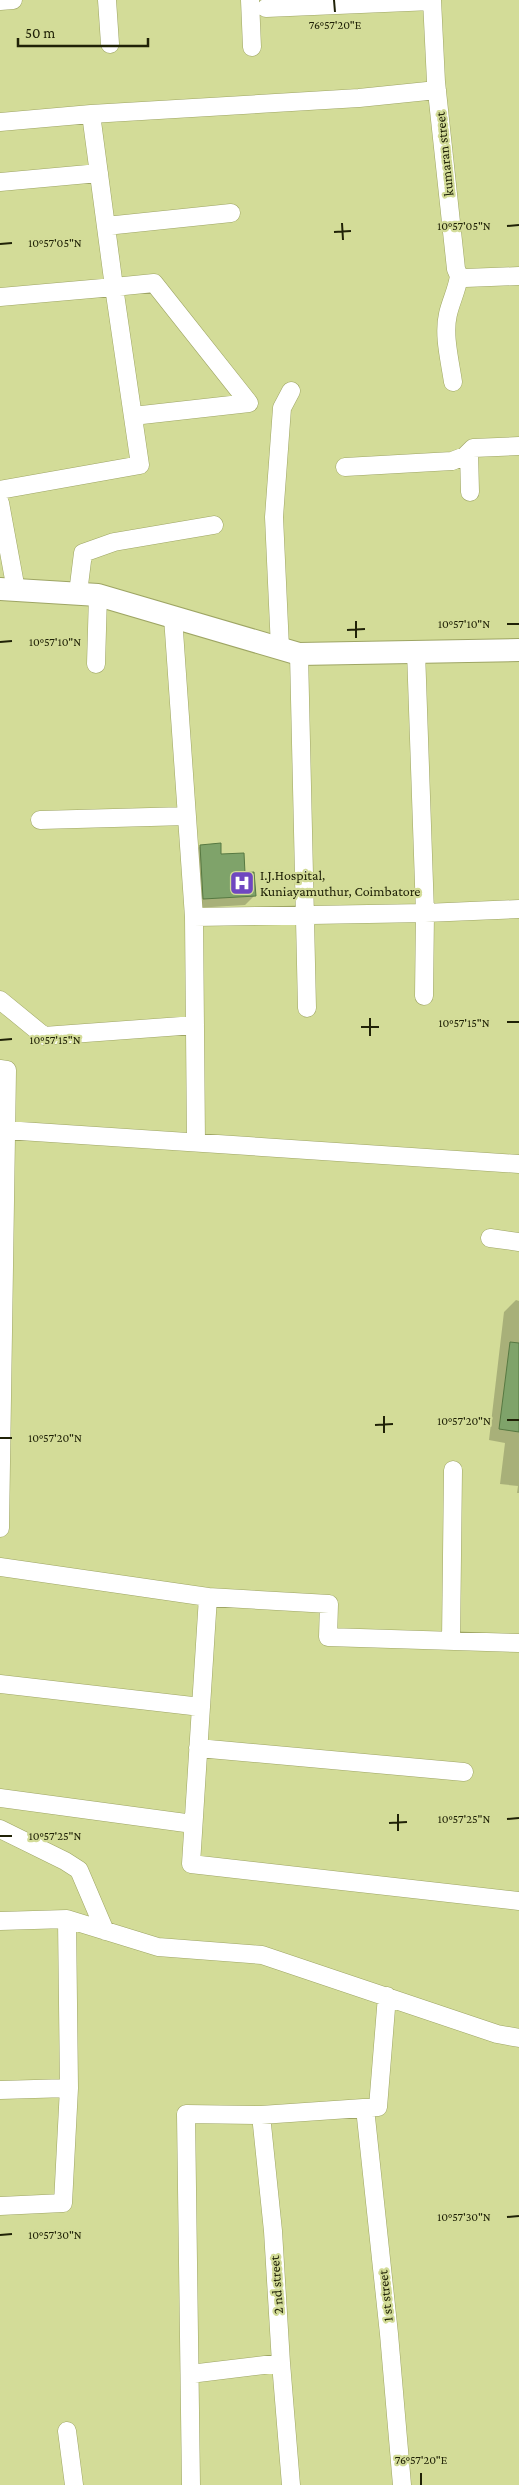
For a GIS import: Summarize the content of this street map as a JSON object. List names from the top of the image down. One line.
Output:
{"streets":{"street":["kumaran street","2 nd street","1 st street"]},"places":{"hospital":["I.J.Hospital, Kuniayamuthur, Coimbatore"]},"scale_bar":"50 m","coordinates":["76°57'20\"E","10°57'05\"N","10°57'10\"N","10°57'15\"N","10°57'20\"N","10°57'25\"N","10°57'30\"N"]}
